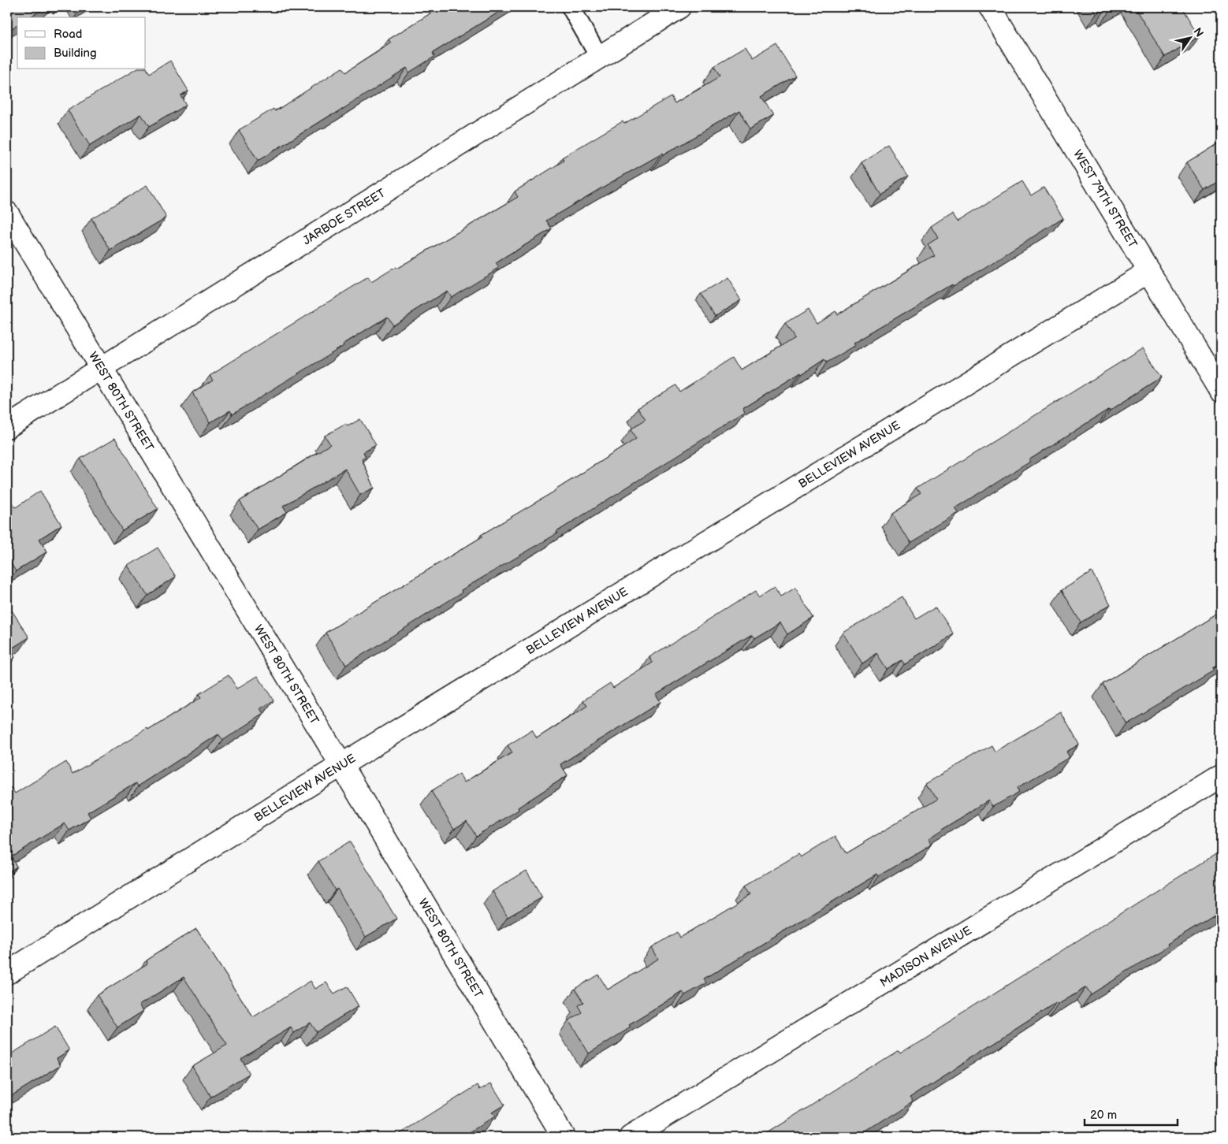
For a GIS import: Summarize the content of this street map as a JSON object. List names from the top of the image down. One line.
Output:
{"streets":{"street":["WEST 79TH STREET","JARBOE STREET","WEST 80TH STREET","BELLEVIEW AVENUE","MADISON AVENUE"]},"crossings":[["WEST 79TH STREET","BELLEVIEW AVENUE"],["JARBOE STREET","WEST 80TH STREET"],["WEST 80TH STREET","BELLEVIEW AVENUE"]],"legend":["Road","Building"],"scale_bar":"20 m","north":"top right"}
